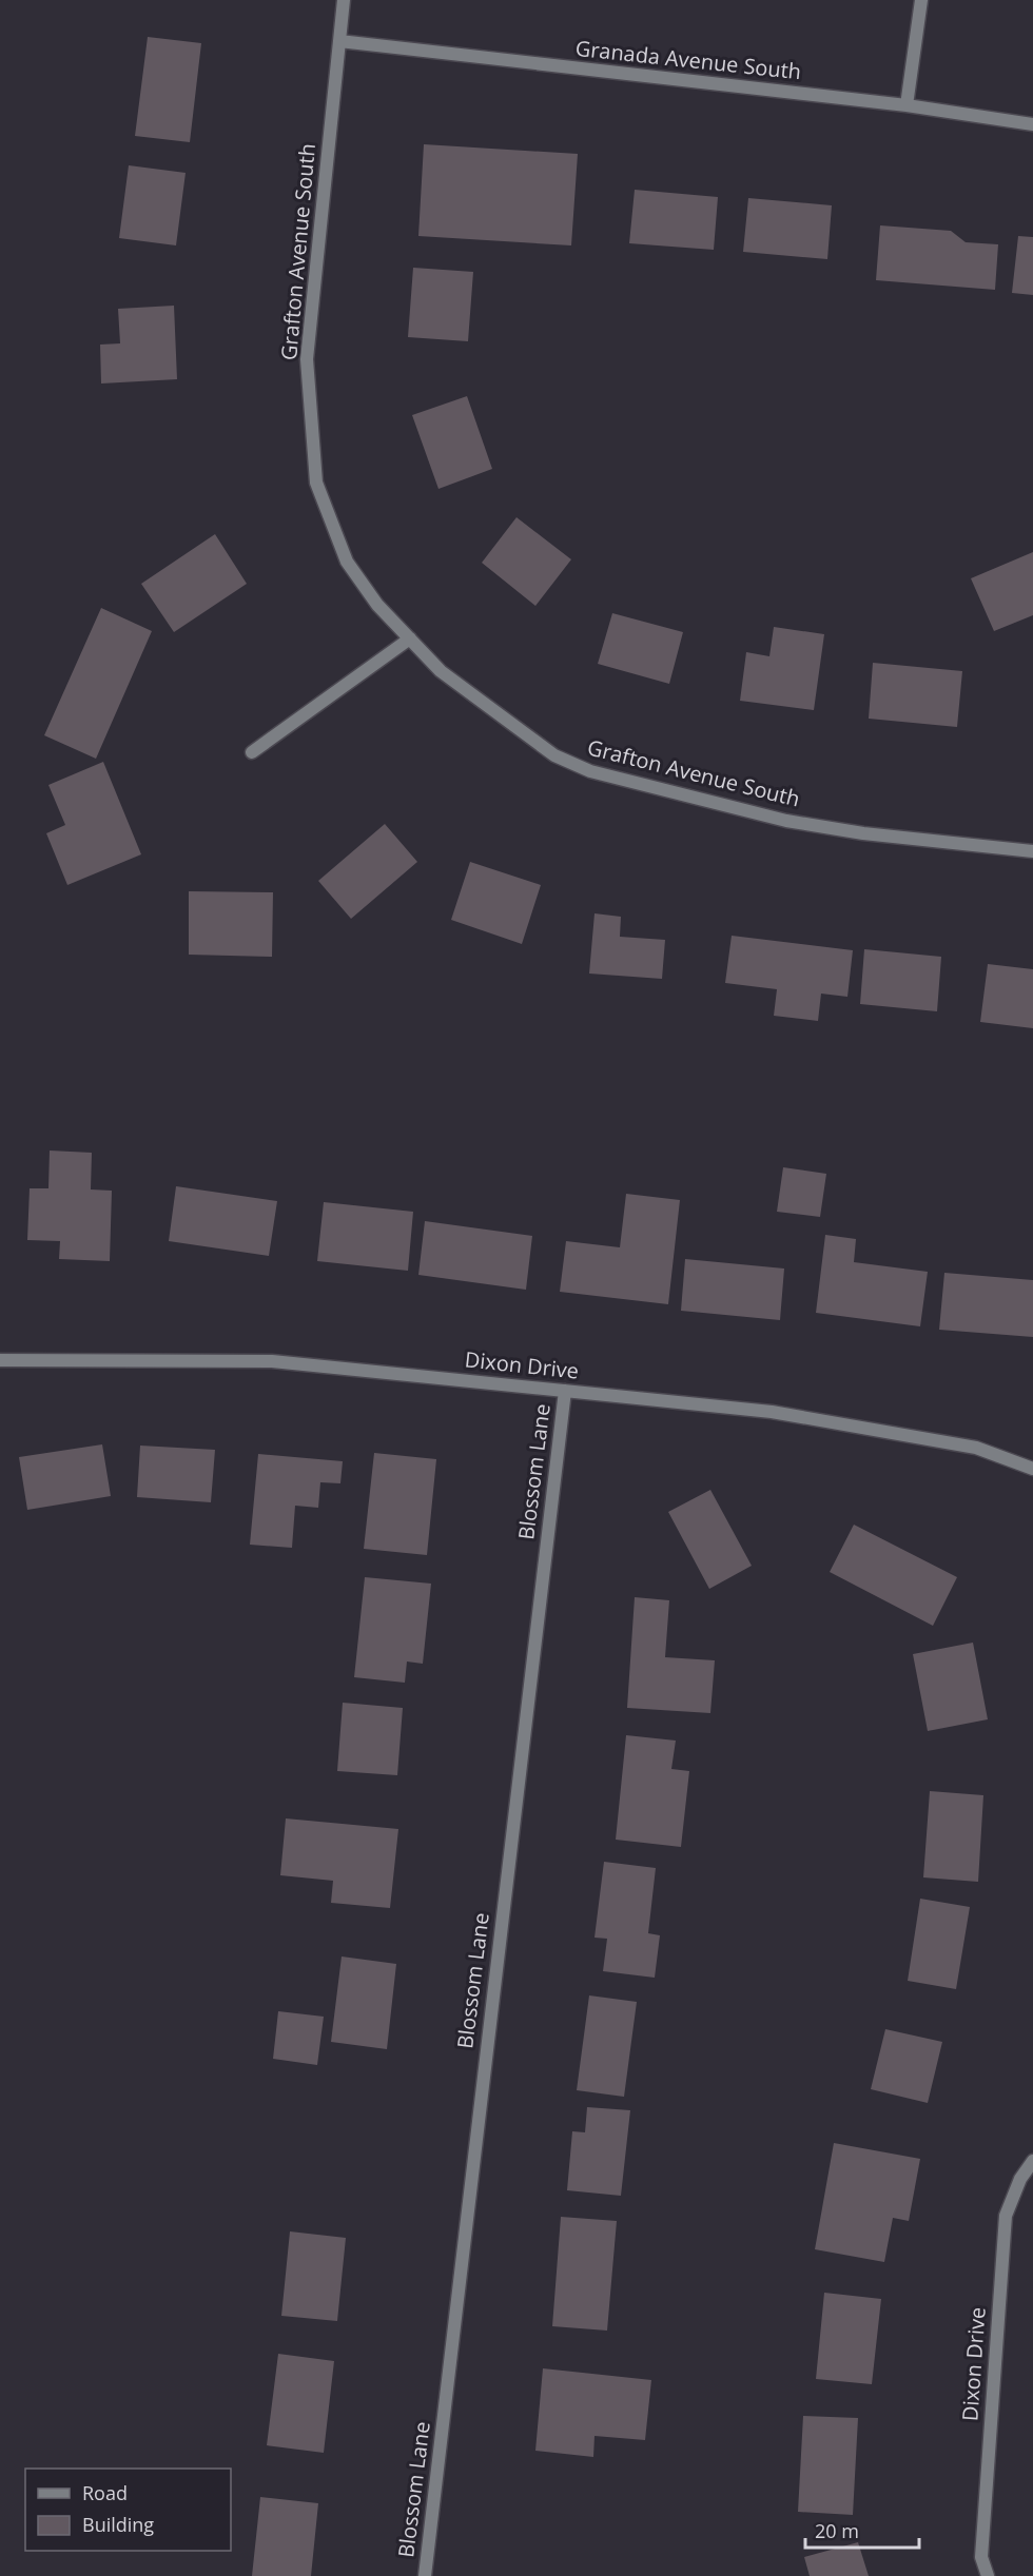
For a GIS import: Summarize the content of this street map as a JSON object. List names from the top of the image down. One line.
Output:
{"streets":{"street":["Granada Avenue South","Grafton Avenue South","Dixon Drive","Blossom Lane"]},"crossings":[["Granada Avenue South","Grafton Avenue South"],["Dixon Drive","Blossom Lane"]],"legend":["Road","Building"],"scale_bar":"20 m"}
